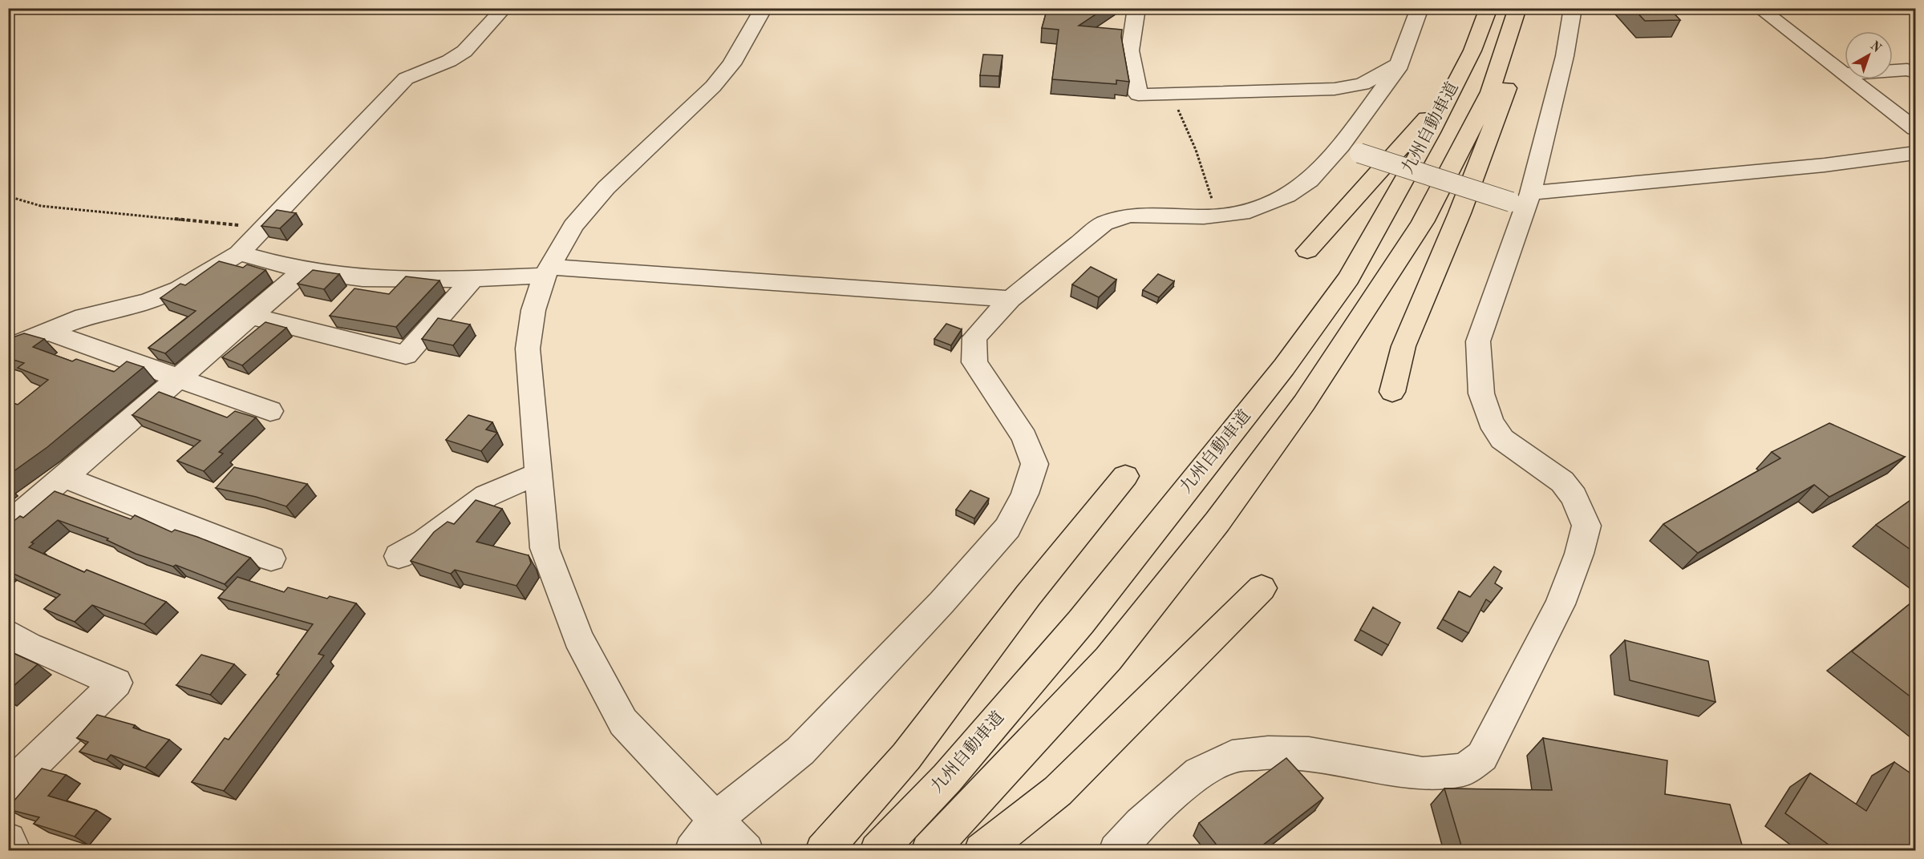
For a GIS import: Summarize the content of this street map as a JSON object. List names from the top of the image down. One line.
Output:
{"streets":{"highway":["九州自動車道"]},"north":"top right"}
